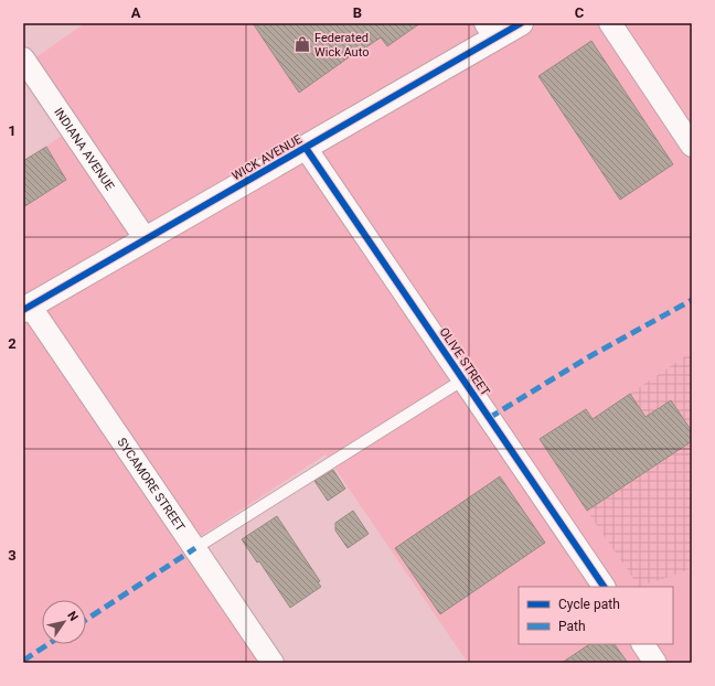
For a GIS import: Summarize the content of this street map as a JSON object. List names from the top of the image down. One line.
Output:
{"streets":{"street":["INDIANA AVENUE","WICK AVENUE","OLIVE STREET","SYCAMORE STREET"]},"crossings":[["INDIANA AVENUE","WICK AVENUE"],["WICK AVENUE","OLIVE STREET"],["WICK AVENUE","SYCAMORE STREET"]],"places":{"shop":["Federated Wick Auto"]},"legend":["Cycle path","Path"],"north":"top right","grid":{"columns":["A","B","C"],"rows":["1","2","3"]}}
